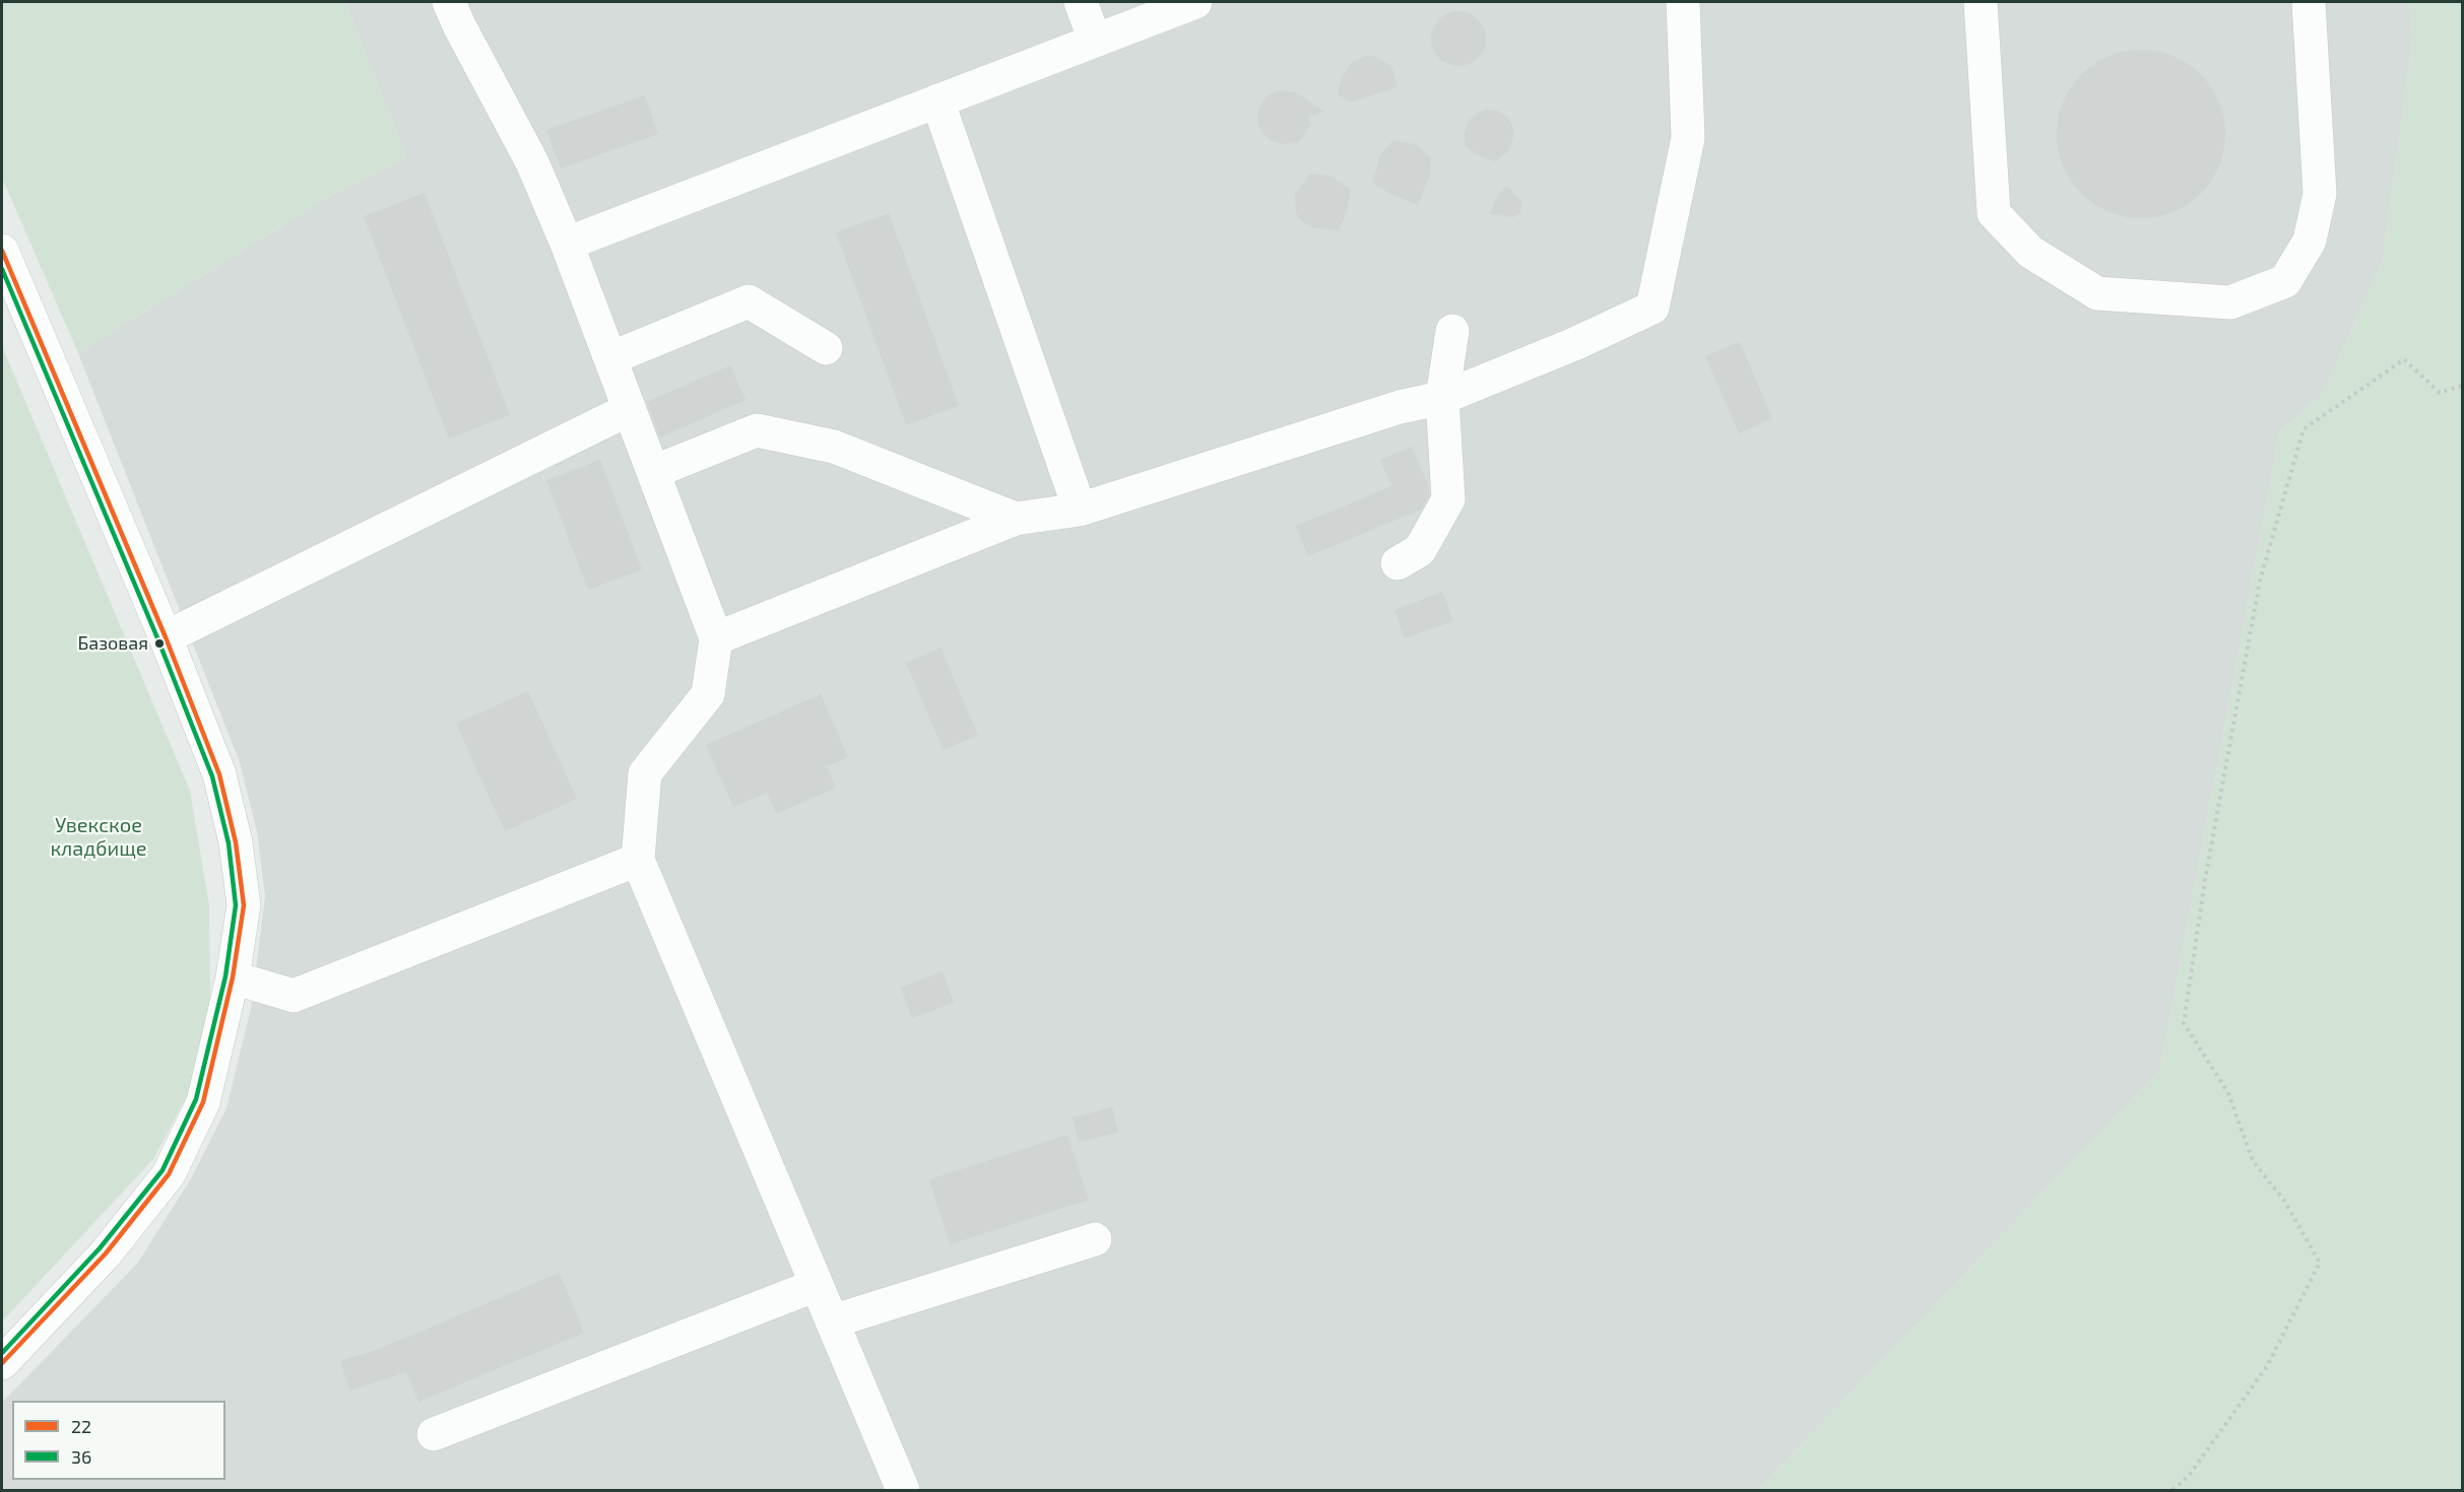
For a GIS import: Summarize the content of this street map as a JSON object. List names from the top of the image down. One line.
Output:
{"parks":["Увекское кладбище"],"places":["Базовая"],"lines":["transit line 22","transit line 36"],"legend":["22","36"]}
